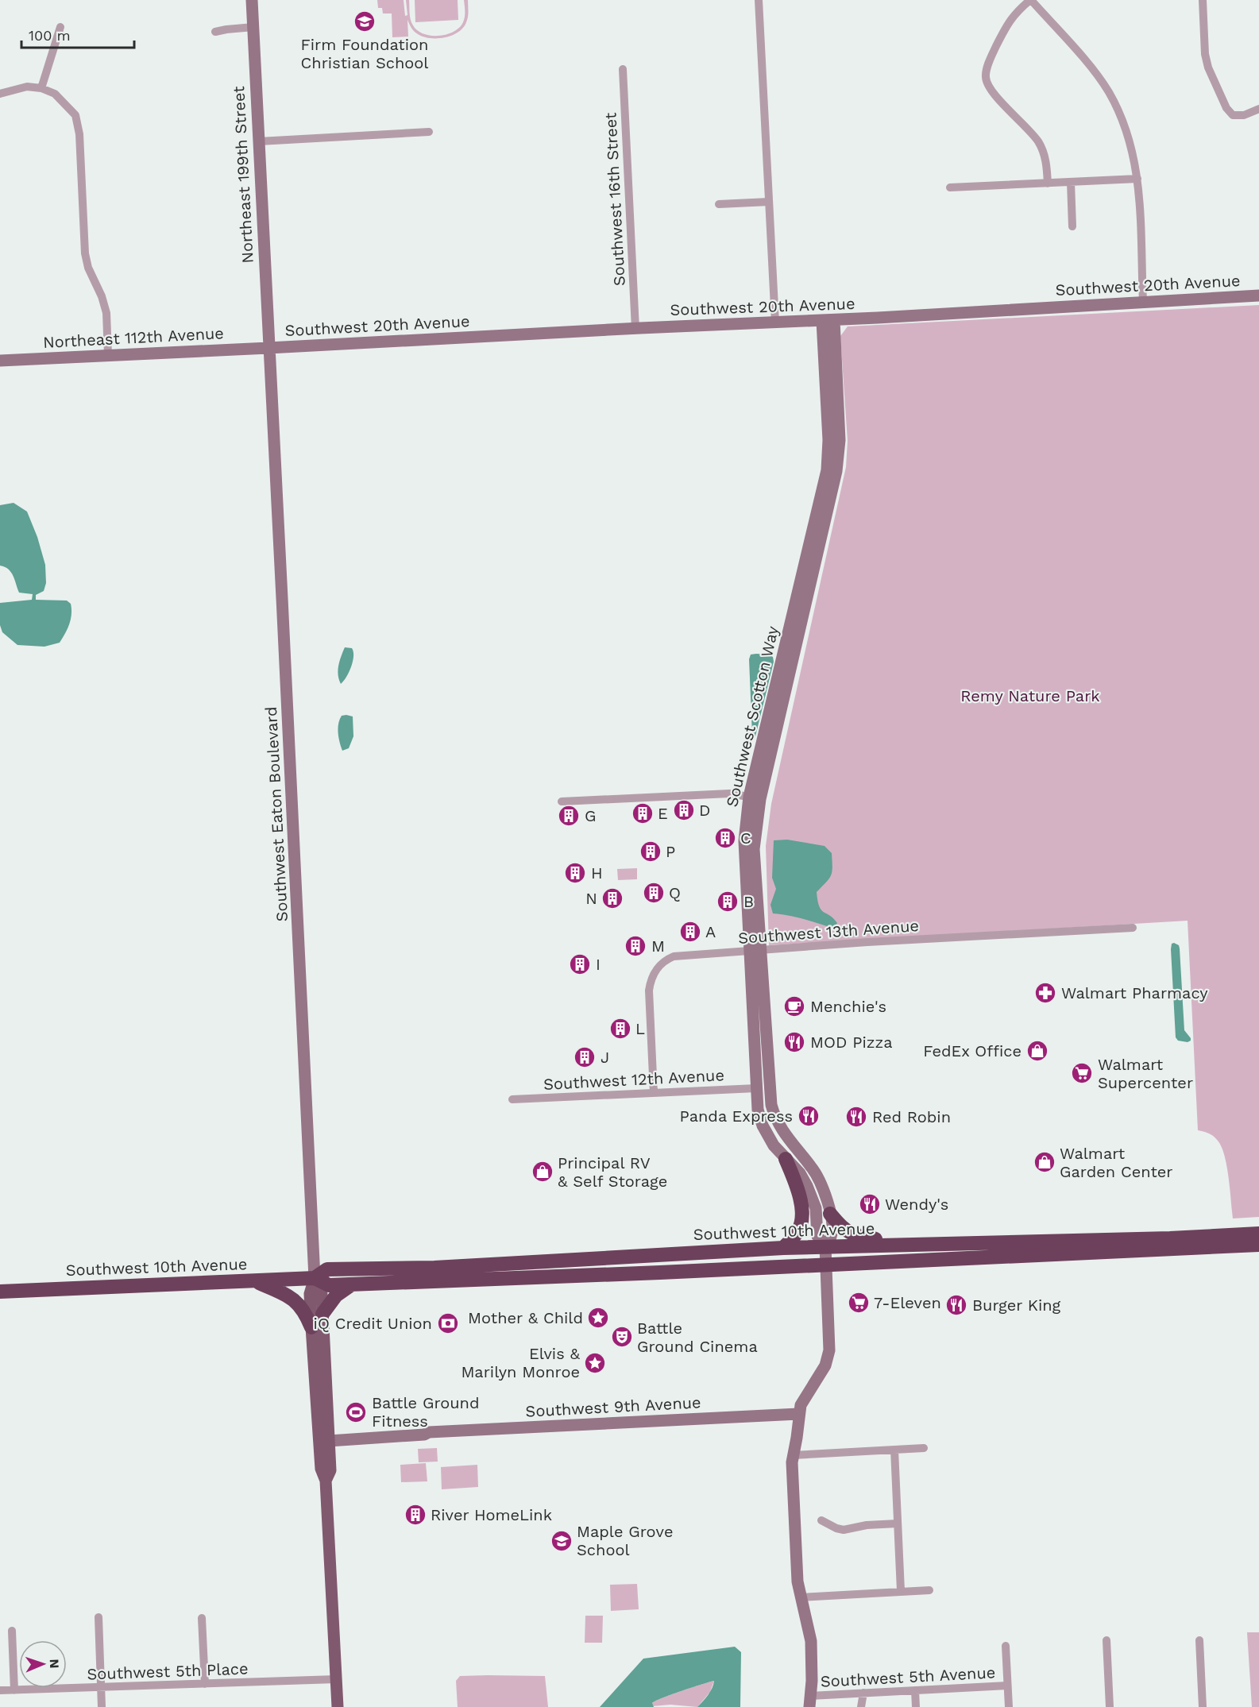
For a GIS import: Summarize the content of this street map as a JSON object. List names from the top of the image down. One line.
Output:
{"streets":{"highway":["Southwest 10th Avenue"],"main road":["Southwest Eaton Boulevard"],"street":["Northeast 199th Street","Southwest 16th Street","Southwest 20th Avenue","Northeast 112th Avenue","Southwest Scotton Way","Southwest 13th Avenue","Southwest 12th Avenue","Southwest 9th Avenue","Southwest 5th Place","Southwest 5th Avenue"]},"crossings":[["Northeast 199th Street","Southwest 20th Avenue"],["Northeast 199th Street","Northeast 112th Avenue"],["Northeast 199th Street","Southwest Eaton Boulevard"],["Southwest 16th Street","Southwest 20th Avenue"],["Southwest 20th Avenue","Northeast 112th Avenue"],["Southwest 20th Avenue","Southwest Scotton Way"],["Southwest 20th Avenue","Southwest Eaton Boulevard"],["Northeast 112th Avenue","Southwest Eaton Boulevard"],["Southwest Scotton Way","Southwest 13th Avenue"],["Southwest Scotton Way","Southwest 12th Avenue"],["Southwest Scotton Way","Southwest 10th Avenue"],["Southwest Scotton Way","Southwest 9th Avenue"],["Southwest Scotton Way","Southwest 5th Avenue"],["Southwest Eaton Boulevard","Southwest 10th Avenue"],["Southwest Eaton Boulevard","Southwest 9th Avenue"],["Southwest Eaton Boulevard","Southwest 5th Place"],["Southwest 13th Avenue","Southwest 12th Avenue"]],"parks":["Remy Nature Park"],"places":{"school or university":["Firm Foundation Christian School","Maple Grove School"],"building":["D","E","G","C","P","H","Q","N","B","A","M","I","L","J","River HomeLink"],"pharmacy":["Walmart Pharmacy"],"cafe":["Menchie's"],"restaurant":["MOD Pizza","Panda Express","Red Robin","Wendy's","Burger King"],"shop":["FedEx Office","Walmart Garden Center","Principal RV & Self Storage"],"supermarket":["Walmart Supercenter","7-Eleven"],"place":["Mother & Child","Elvis & Marilyn Monroe"],"bank":["iQ Credit Union"],"theatre":["Battle Ground Cinema"],"sports":["Battle Ground Fitness"]},"scale_bar":"100 m","north":"right"}
